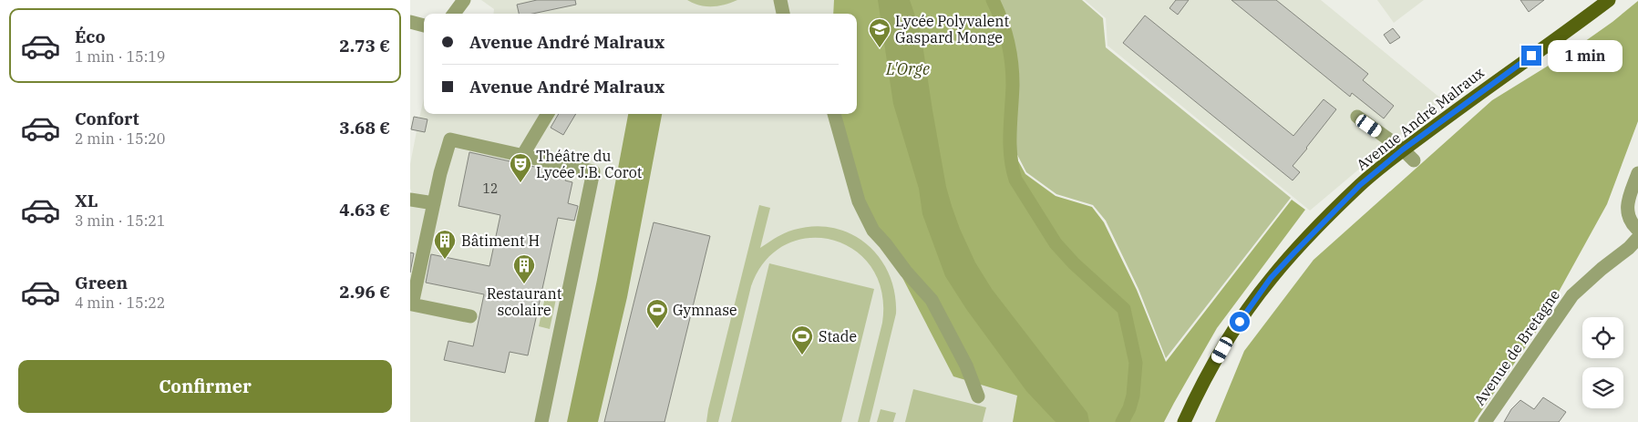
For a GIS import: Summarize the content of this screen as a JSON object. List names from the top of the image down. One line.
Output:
{"streets":{"main road":["Avenue André Malraux"],"street":["Avenue de Bretagne"]},"water":["L'Orge"],"places":{"school or university":["Lycée Polyvalent Gaspard Monge"],"theatre":["Théâtre du Lycée J.B. Corot"],"building":["Bâtiment H","Restaurant scolaire"],"sports":["Gymnase","Stade"]},"house_numbers":["12"],"page":{"list":[{"name":"Éco","note":"1 min · 15:19","value":"2.73 €"},{"name":"Confort","note":"2 min · 15:20","value":"3.68 €"},{"name":"XL","note":"3 min · 15:21","value":"4.63 €"},{"name":"Green","note":"4 min · 15:22","value":"2.96 €"}],"banner":["Avenue André Malraux","Avenue André Malraux"],"bubble":"1 min","buttons":"Confirmer"}}
